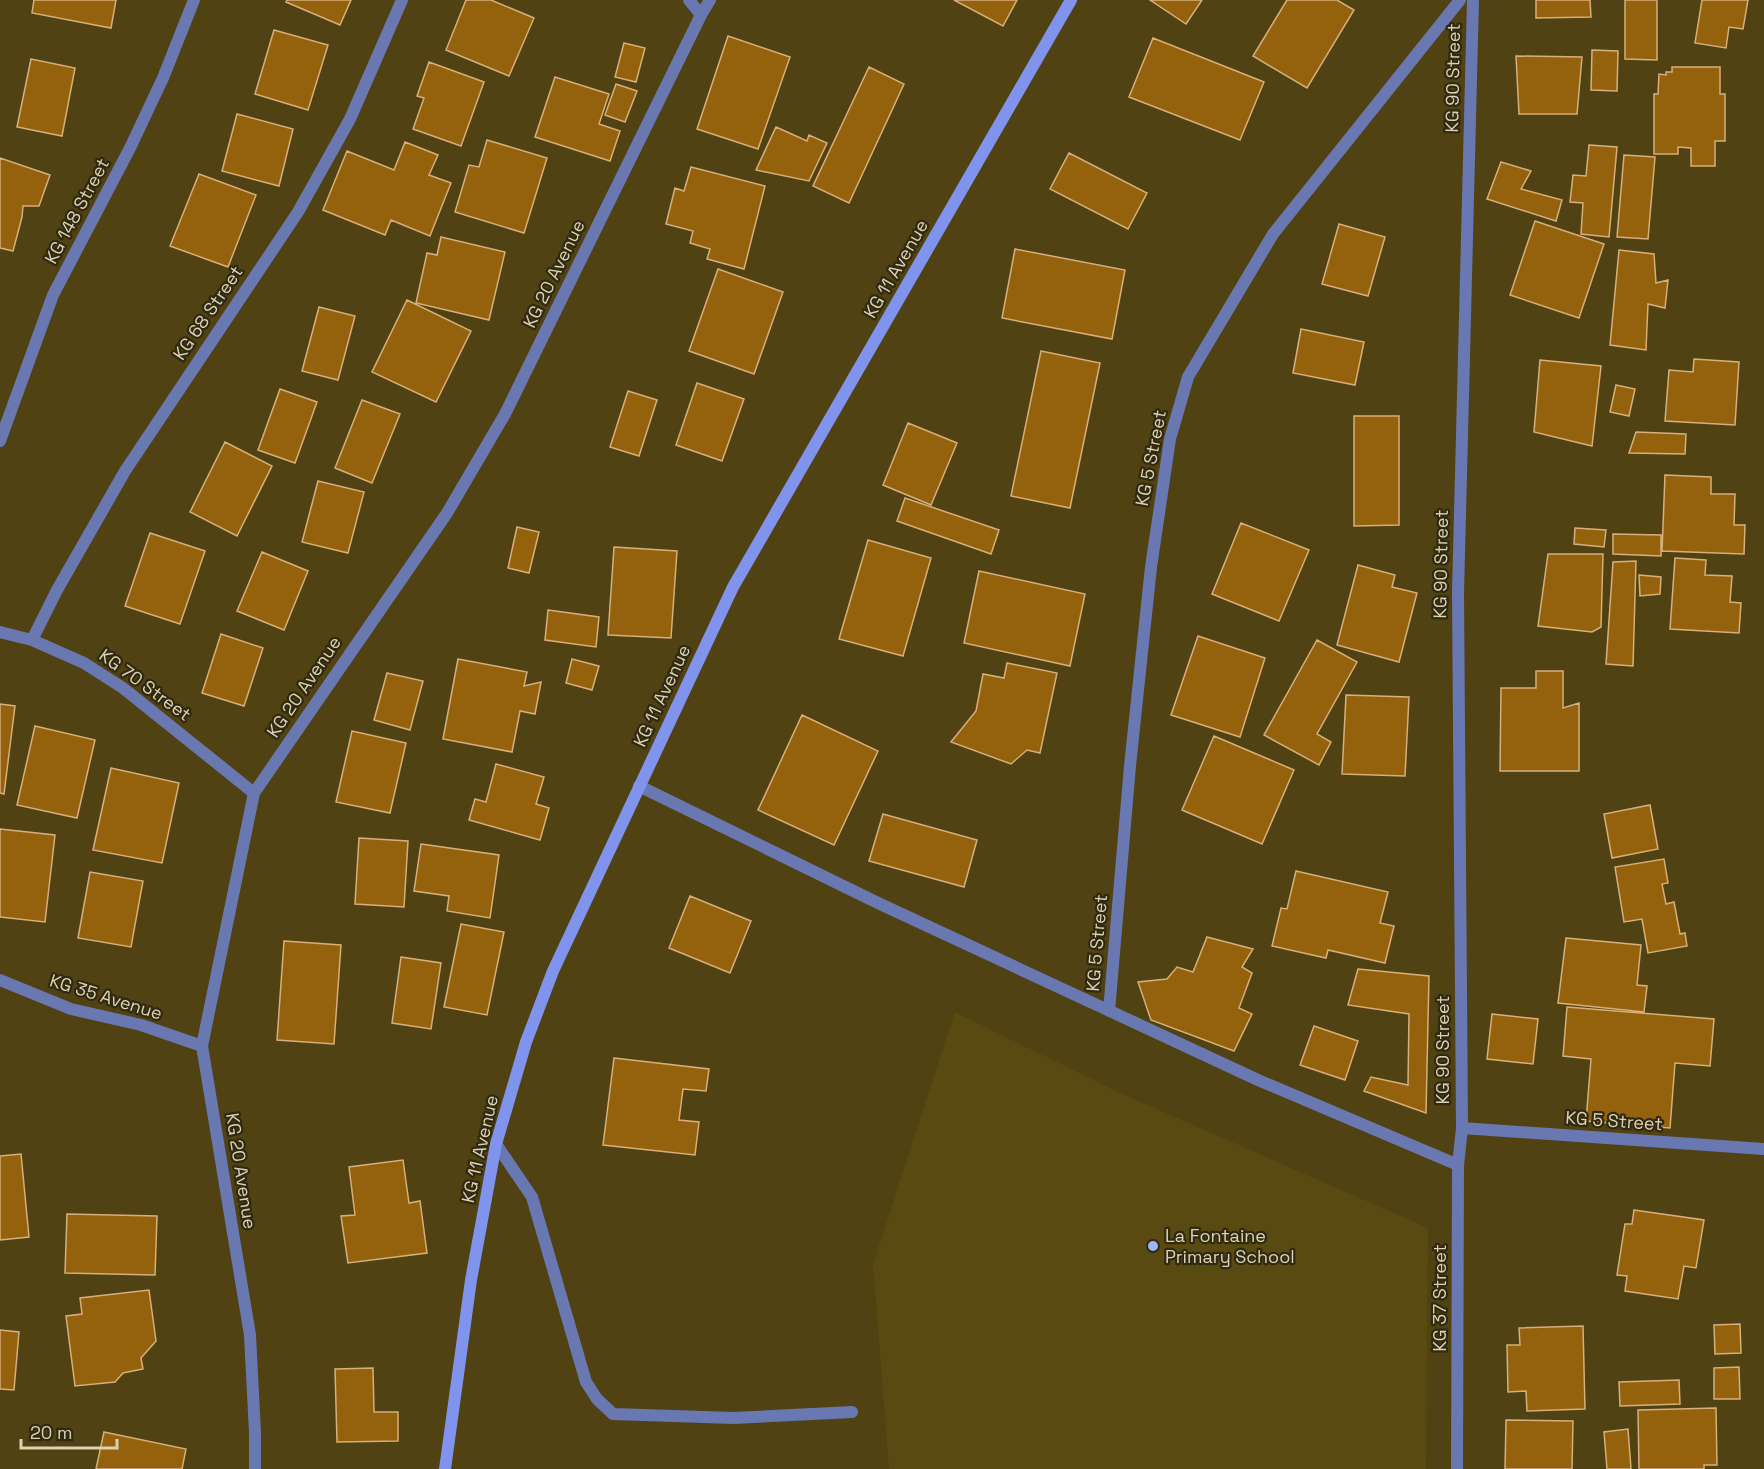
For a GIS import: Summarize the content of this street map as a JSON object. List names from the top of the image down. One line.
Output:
{"streets":{"main road":["KG 11 Avenue"],"street":["KG 90 Street","KG 148 Street","KG 20 Avenue","KG 68 Street","KG 5 Street","KG 70 Street","KG 35 Avenue","KG 37 Street"]},"crossings":[["KG 90 Street","KG 5 Street"],["KG 90 Street","KG 37 Street"],["KG 11 Avenue","KG 5 Street"],["KG 20 Avenue","KG 70 Street"],["KG 20 Avenue","KG 35 Avenue"],["KG 68 Street","KG 70 Street"],["KG 5 Street","KG 37 Street"]],"places":["La Fontaine Primary School"],"scale_bar":"20 m"}
